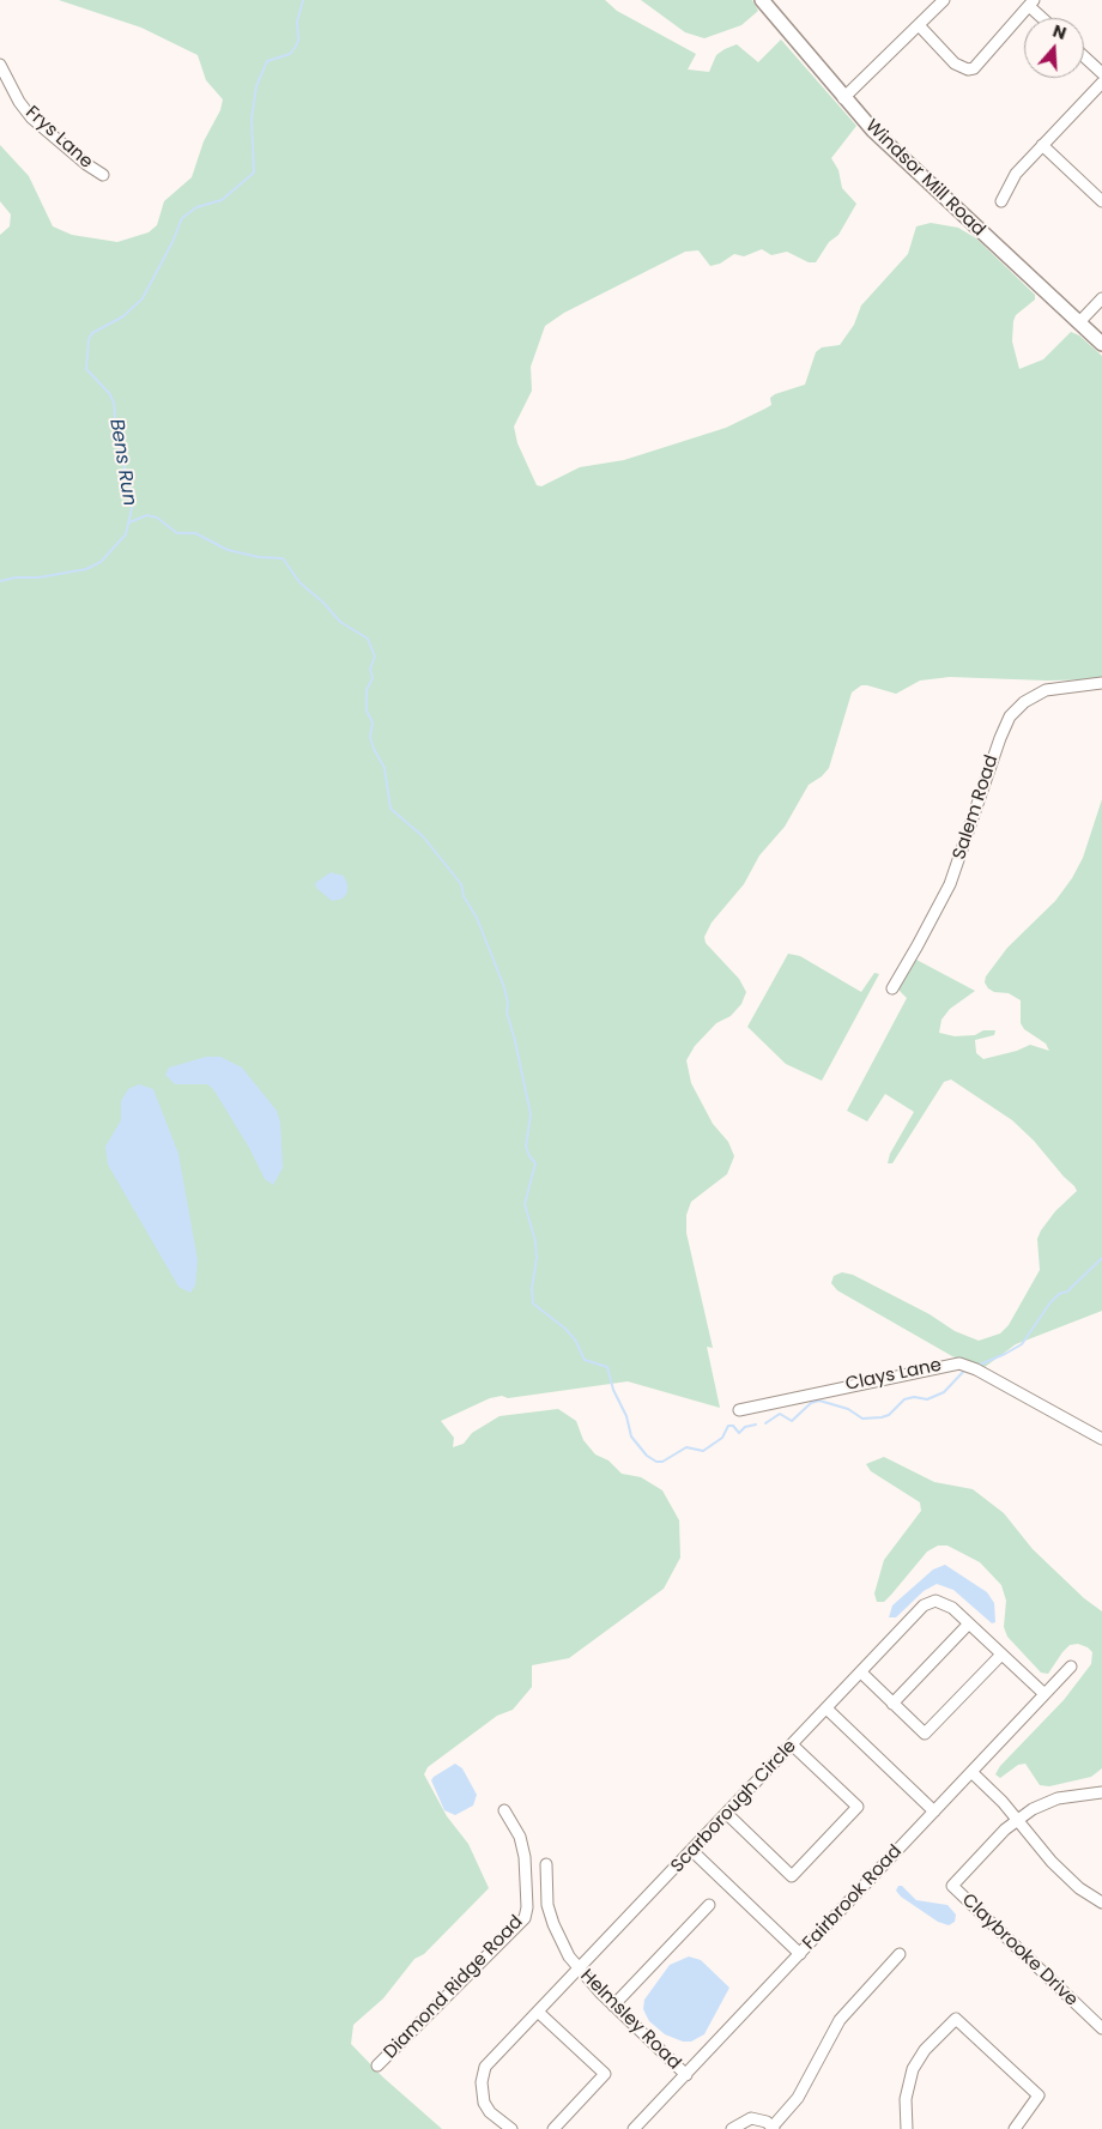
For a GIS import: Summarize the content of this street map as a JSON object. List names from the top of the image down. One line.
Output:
{"streets":{"main road":["Windsor Mill Road"],"street":["Frys Lane","Salem Road","Clays Lane","Scarborough Circle","Fairbrook Road","Claybrooke Drive","Diamond Ridge Road","Helmsley Road"]},"crossings":[["Scarborough Circle","Fairbrook Road"],["Scarborough Circle","Helmsley Road"],["Fairbrook Road","Helmsley Road"],["Diamond Ridge Road","Helmsley Road"]],"water":["Bens Run"],"north":"top"}
